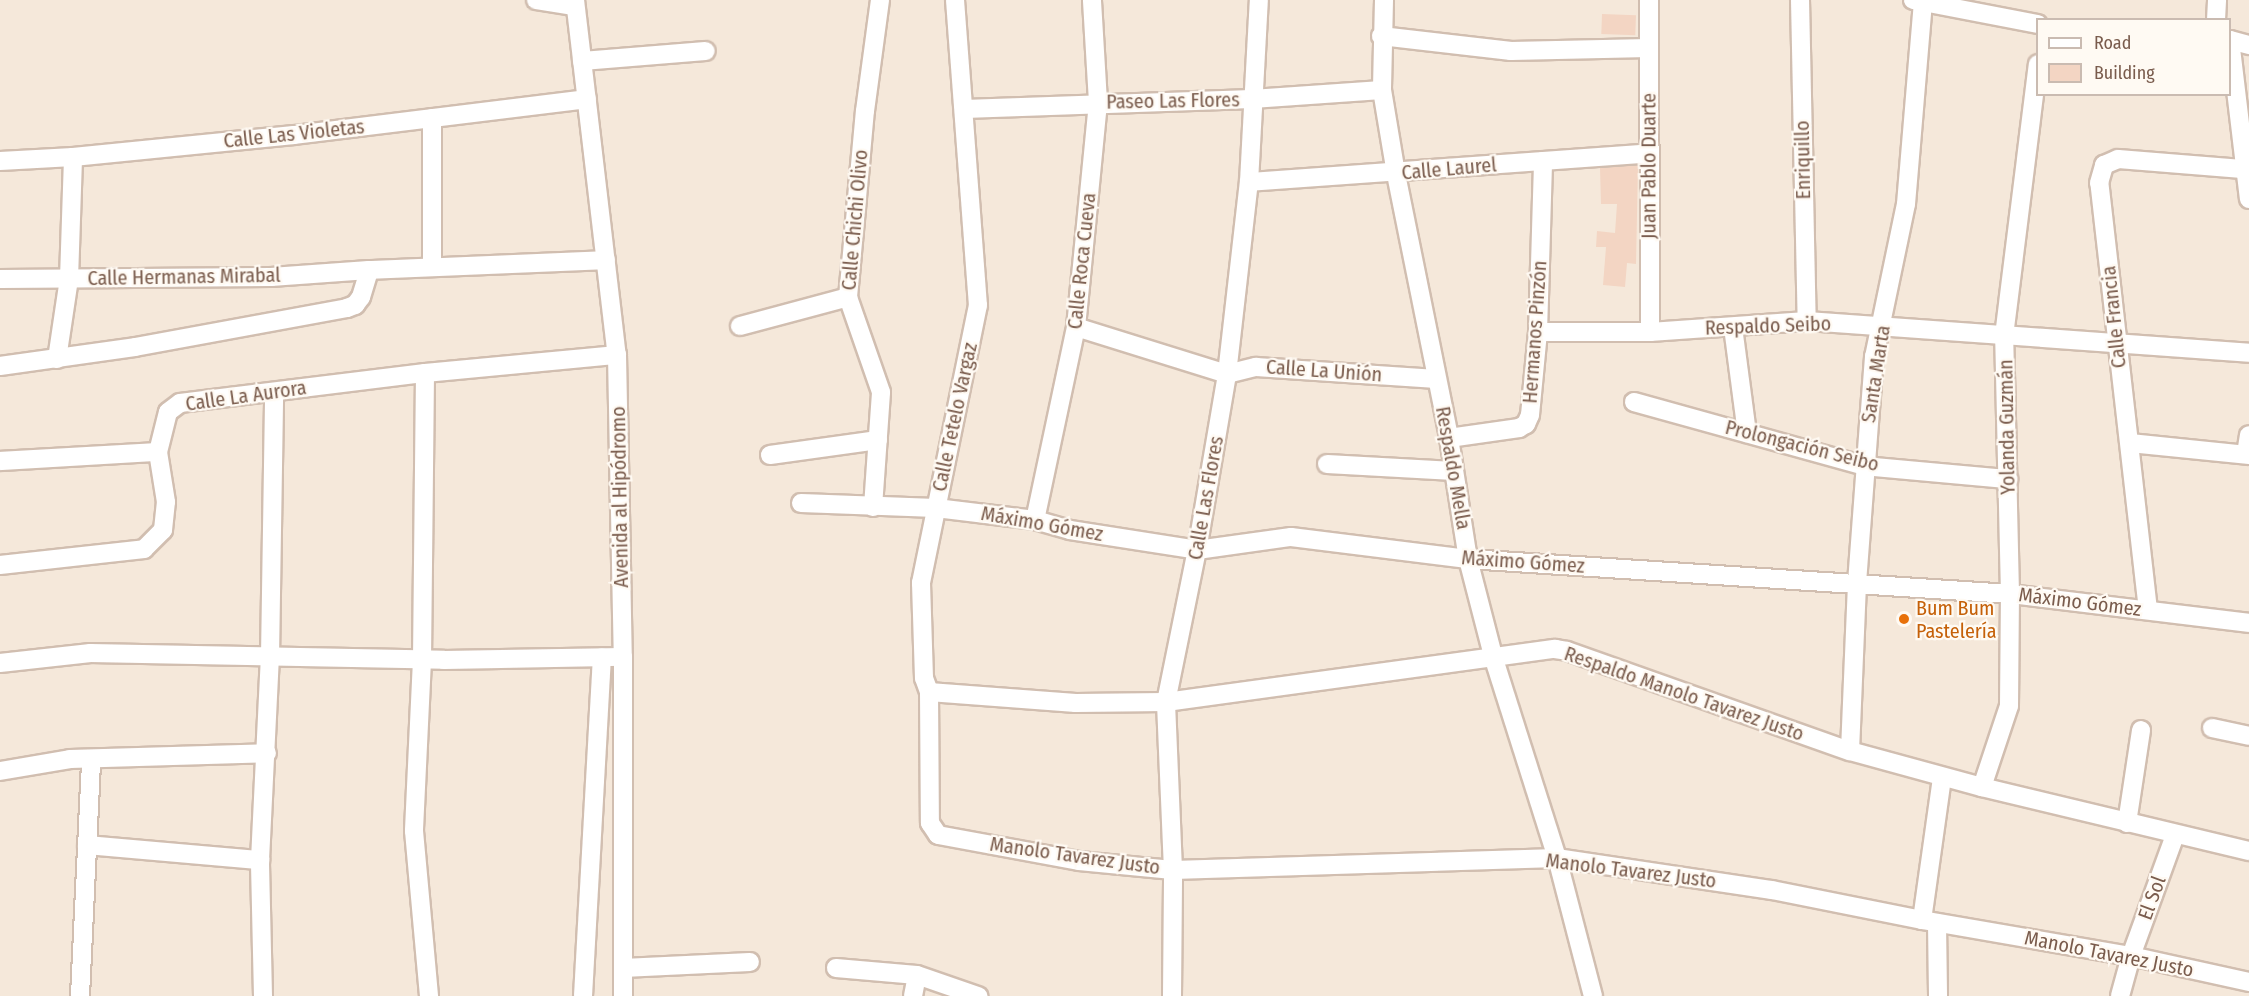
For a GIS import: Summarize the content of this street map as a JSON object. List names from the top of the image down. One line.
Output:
{"streets":{"street":["Paseo Las Flores","Calle Las Violetas","Enriquillo","Juan Pablo Duarte","Calle Laurel","Calle Chichi Olivo","Calle Roca Cueva","Calle Hermanas Mirabal","Calle Francia","Respaldo Seibo","Hermanos Pinzón","Calle La Unión","Santa Marta","Calle La Aurora","Calle Tetelo Vargaz","Yolanda Guzmán","Prolongación Seibo","Respaldo Mella","Avenida al Hipódromo","Calle Las Flores","Máximo Gómez","Respaldo Manolo Tavarez Justo","Manolo Tavarez Justo","El Sol"]},"crossings":[["Paseo Las Flores","Calle Roca Cueva"],["Paseo Las Flores","Calle Tetelo Vargaz"],["Paseo Las Flores","Respaldo Mella"],["Paseo Las Flores","Calle Las Flores"],["Calle Las Violetas","Avenida al Hipódromo"],["Enriquillo","Respaldo Seibo"],["Juan Pablo Duarte","Calle Laurel"],["Juan Pablo Duarte","Respaldo Seibo"],["Calle Laurel","Hermanos Pinzón"],["Calle Laurel","Respaldo Mella"],["Calle Laurel","Calle Las Flores"],["Calle Chichi Olivo","Máximo Gómez"],["Calle Roca Cueva","Máximo Gómez"],["Calle Hermanas Mirabal","Avenida al Hipódromo"],["Calle Francia","Respaldo Seibo"],["Calle Francia","Máximo Gómez"],["Respaldo Seibo","Hermanos Pinzón"],["Respaldo Seibo","Santa Marta"],["Respaldo Seibo","Yolanda Guzmán"],["Hermanos Pinzón","Respaldo Mella"],["Calle La Unión","Respaldo Mella"],["Calle La Unión","Calle Las Flores"],["Santa Marta","Prolongación Seibo"],["Santa Marta","Máximo Gómez"],["Santa Marta","Respaldo Manolo Tavarez Justo"],["Calle La Aurora","Avenida al Hipódromo"],["Calle Tetelo Vargaz","Máximo Gómez"],["Calle Tetelo Vargaz","Respaldo Manolo Tavarez Justo"],["Calle Tetelo Vargaz","Manolo Tavarez Justo"],["Yolanda Guzmán","Prolongación Seibo"],["Yolanda Guzmán","Máximo Gómez"],["Yolanda Guzmán","Respaldo Manolo Tavarez Justo"],["Respaldo Mella","Máximo Gómez"],["Respaldo Mella","Respaldo Manolo Tavarez Justo"],["Respaldo Mella","Manolo Tavarez Justo"],["Calle Las Flores","Máximo Gómez"],["Calle Las Flores","Respaldo Manolo Tavarez Justo"],["Calle Las Flores","Manolo Tavarez Justo"],["Respaldo Manolo Tavarez Justo","El Sol"],["Manolo Tavarez Justo","El Sol"]],"places":["Bum Bum Pastelería"],"legend":["Road","Building"]}
